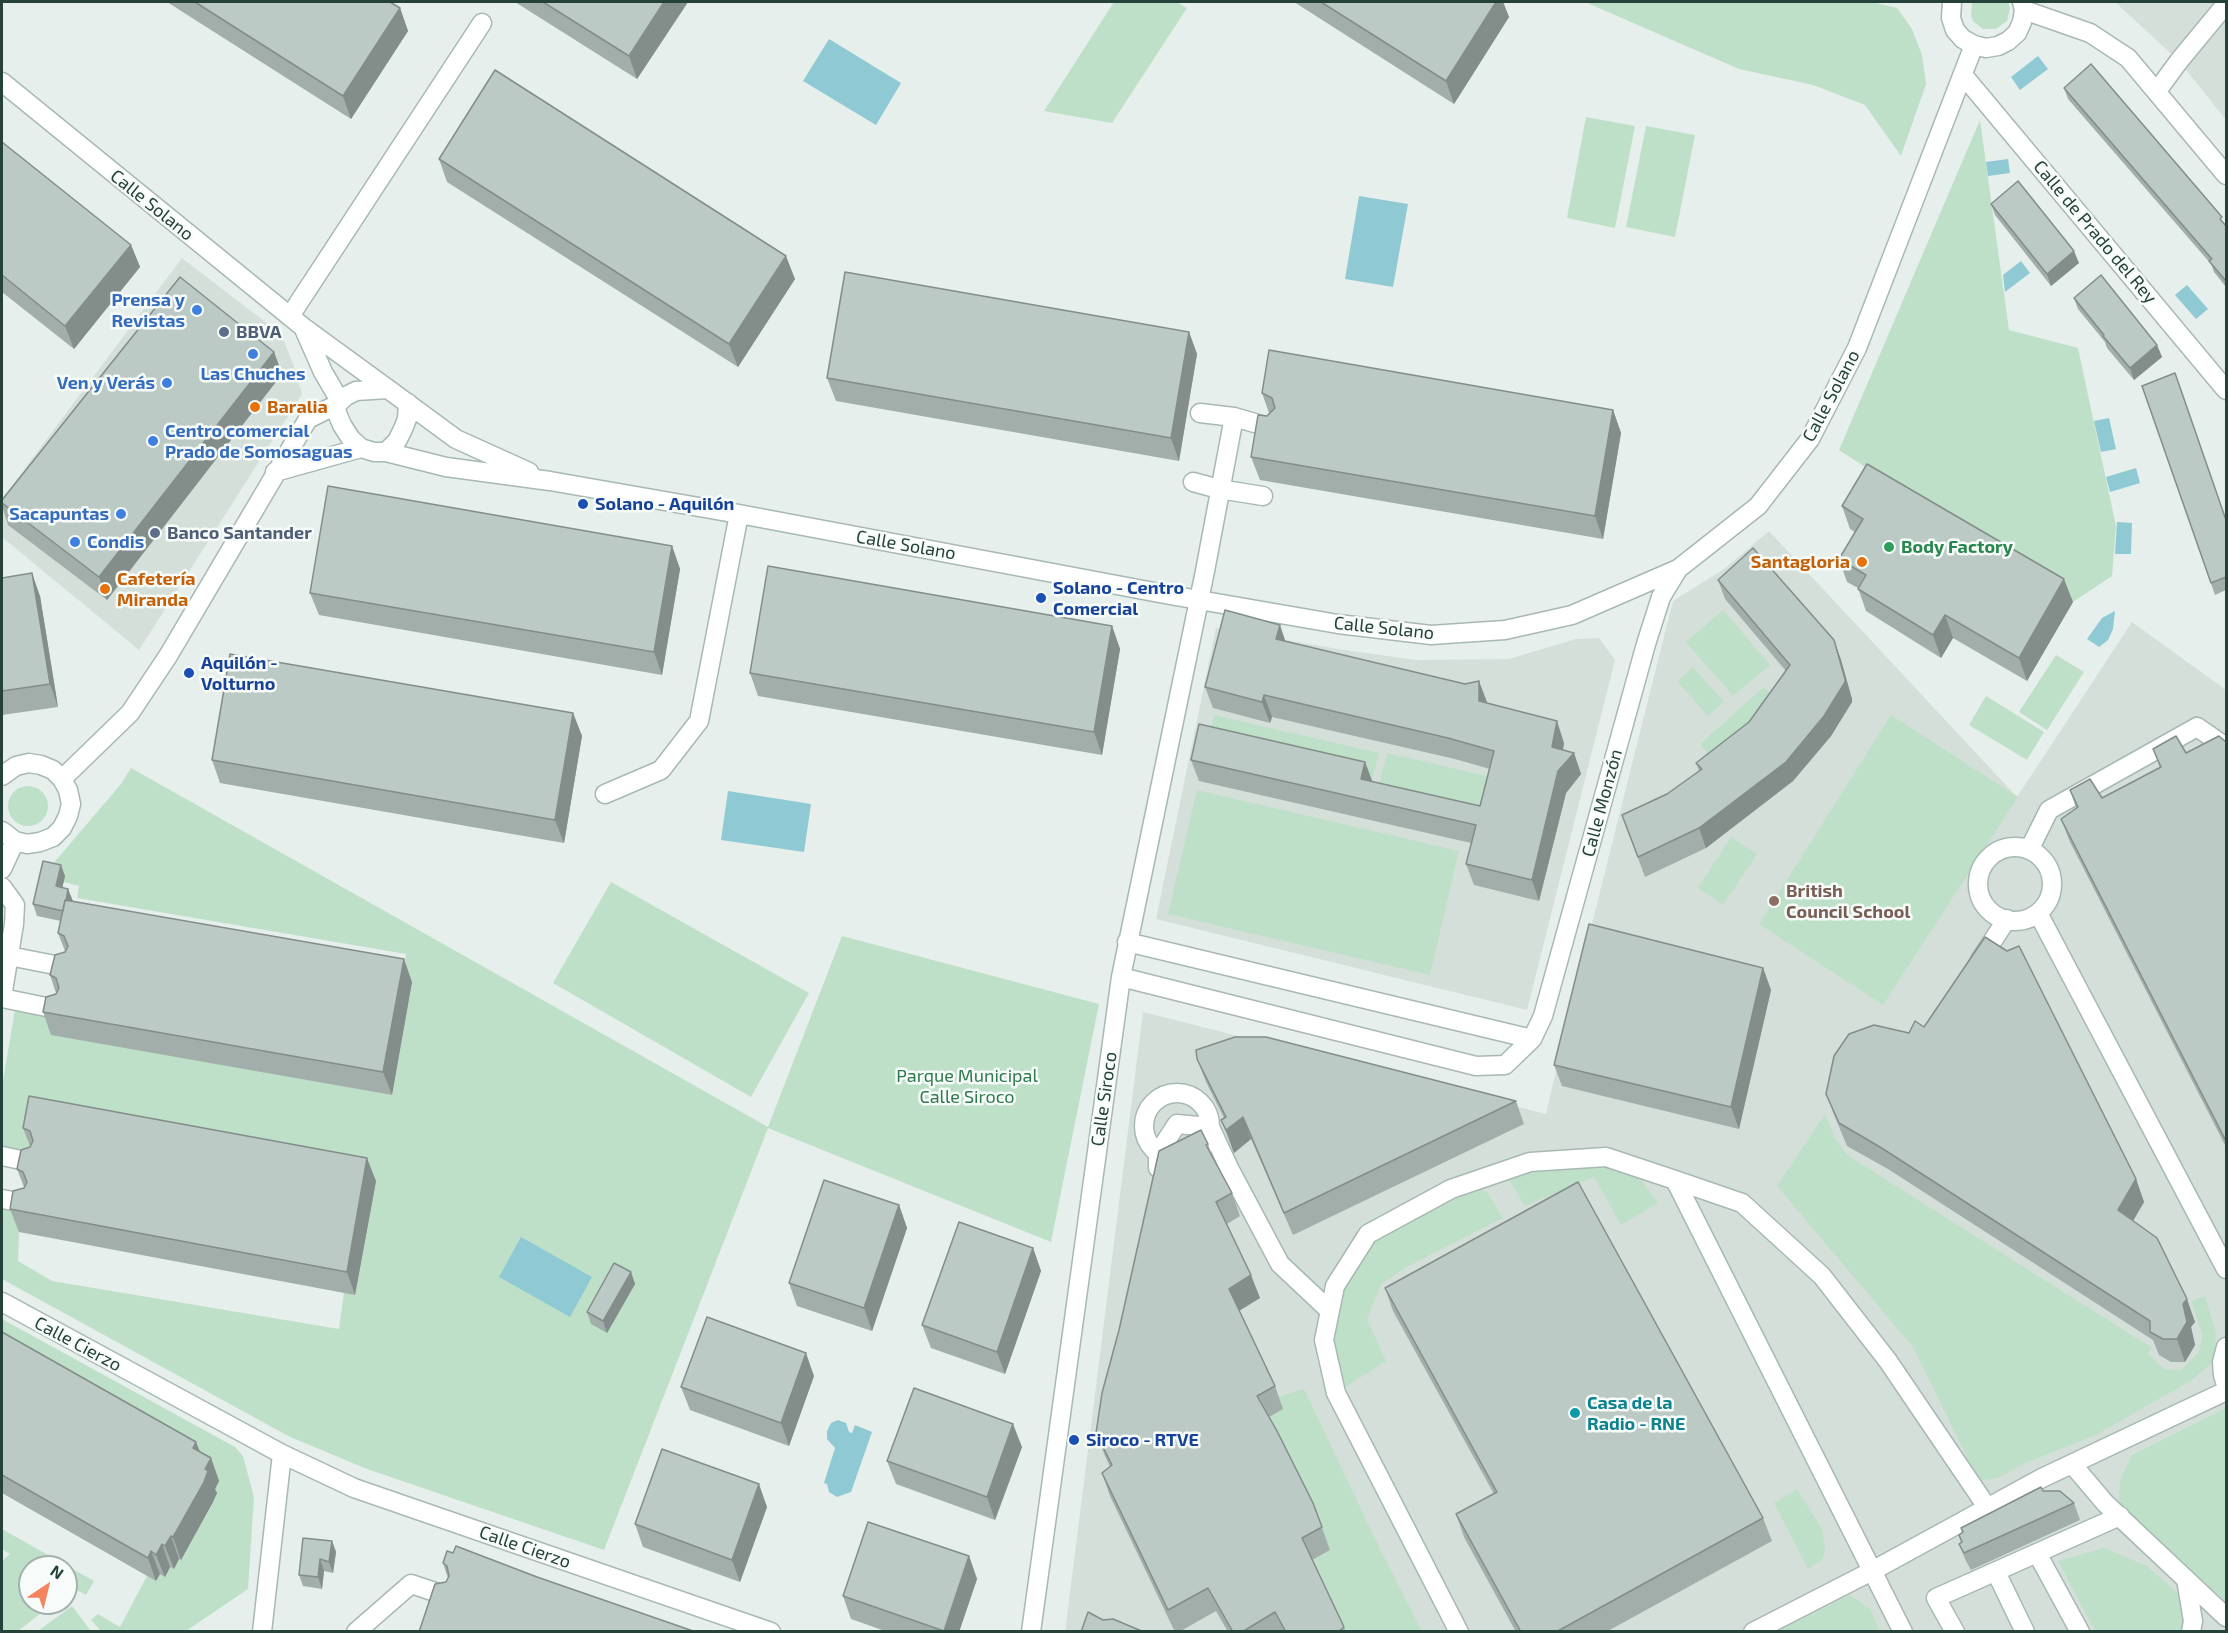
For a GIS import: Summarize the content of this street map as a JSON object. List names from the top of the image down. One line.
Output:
{"streets":{"street":["Calle Solano","Calle de Prado del Rey","Calle Monzón","Calle Siroco","Calle Cierzo"]},"crossings":[["Calle Solano","Calle de Prado del Rey"],["Calle Solano","Calle Monzón"],["Calle Solano","Calle Siroco"],["Calle Monzón","Calle Siroco"]],"parks":["Parque Municipal Calle Siroco"],"places":["Prensa y Revistas","BBVA","Las Chuches","Ven y Verás","Baralia","Centro comercial Prado de Somosaguas","Solano - Aquilón","Sacapuntas","Banco Santander","Condis","Body Factory","Santagloria","Cafetería Miranda","Solano - Centro Comercial","Aquilón - Volturno","British Council School","Casa de la Radio - RNE","Siroco - RTVE"],"north":"top right"}
